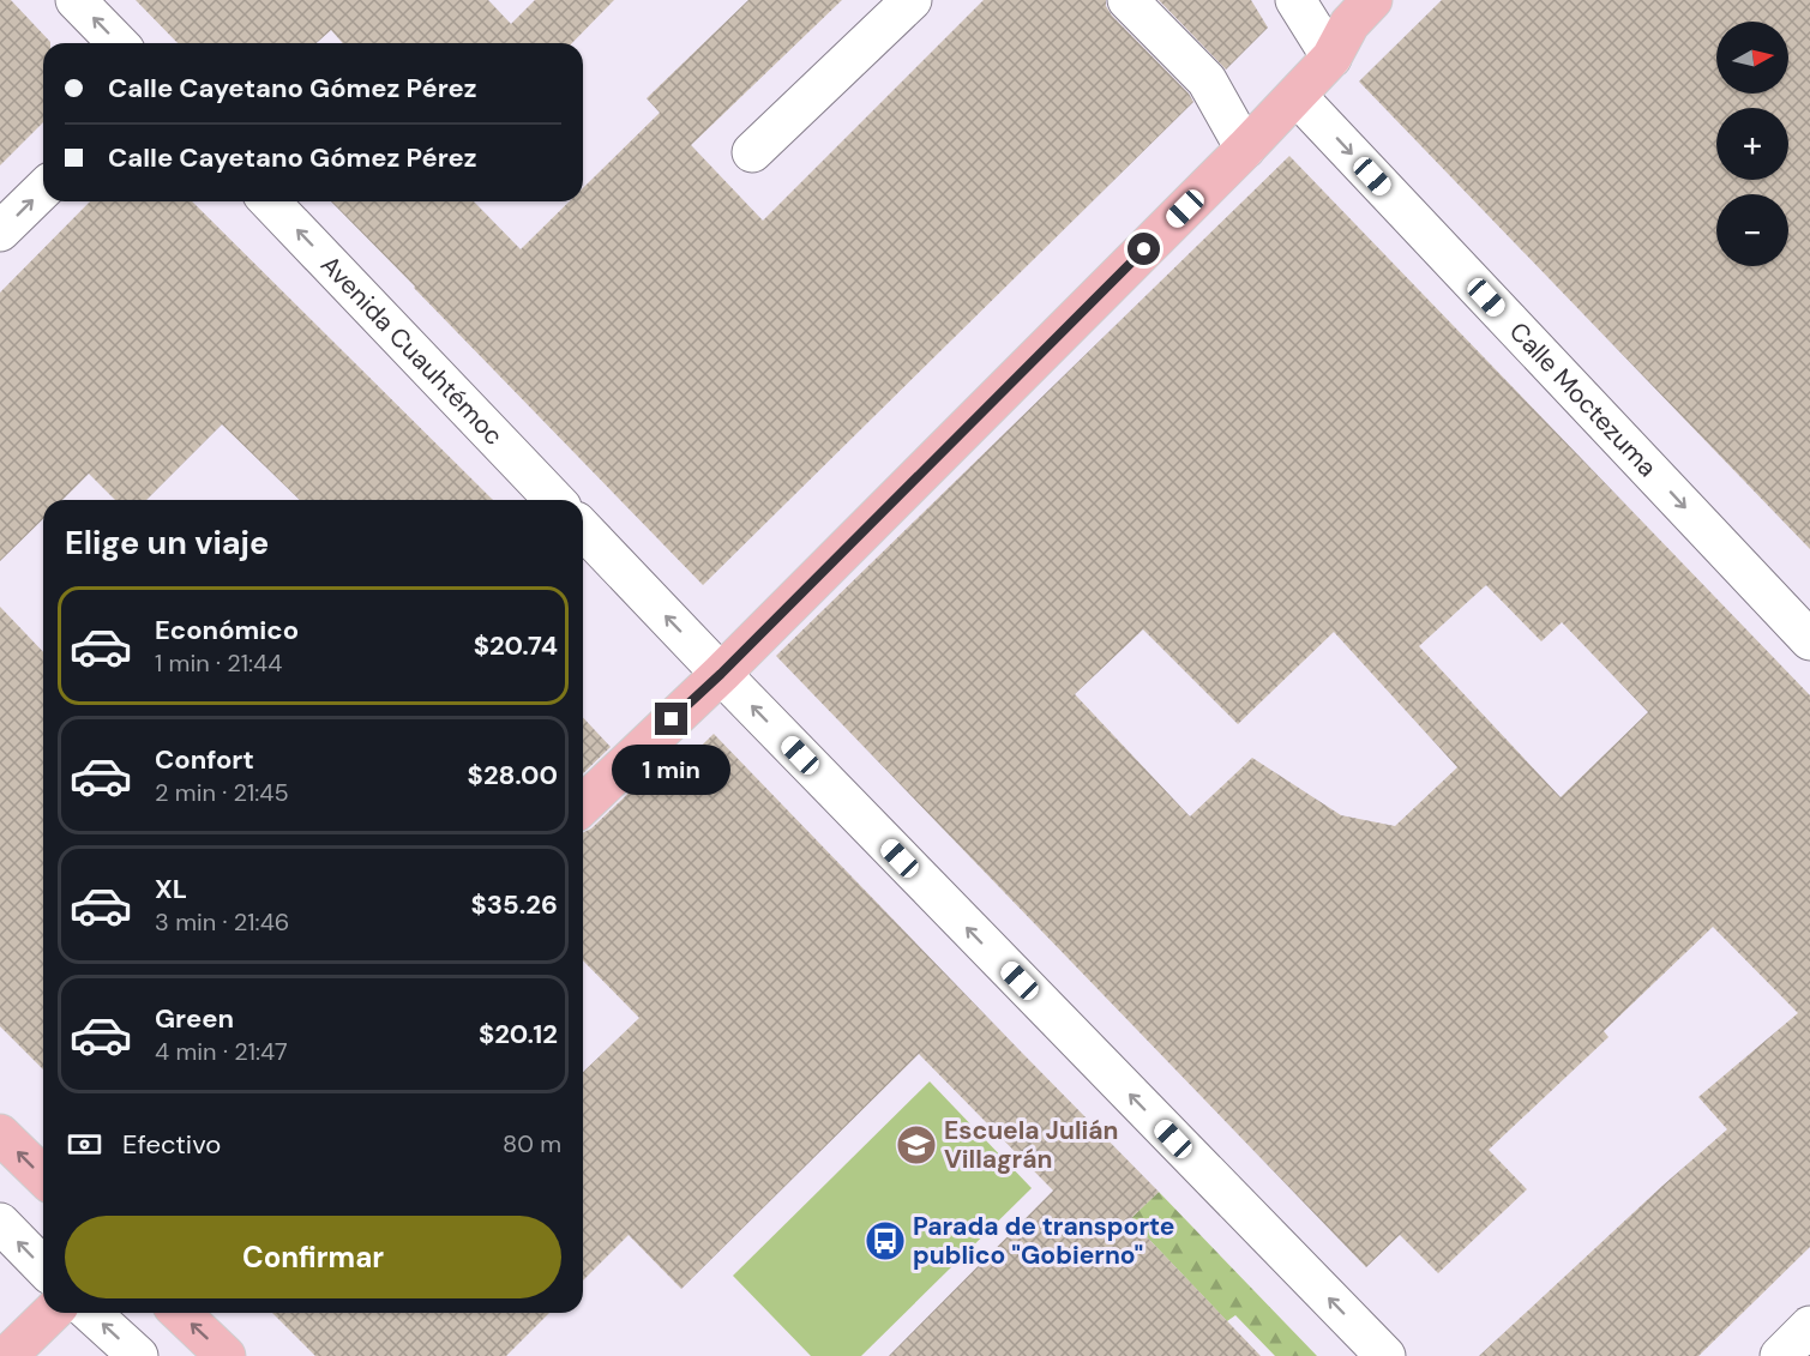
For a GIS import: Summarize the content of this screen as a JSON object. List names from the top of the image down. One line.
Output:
{"streets":{"street":["Avenida Cuauhtémoc","Calle Moctezuma"]},"one_way":["Avenida Cuauhtémoc","Calle Moctezuma"],"places":{"school or university":["Escuela Julián Villagrán"],"bus stop":["Parada de transporte publico \"Gobierno\""]},"north":"right","page":{"map_buttons":["+","−"],"banner":["Calle Cayetano Gómez Pérez","Calle Cayetano Gómez Pérez"],"heading":"Elige un viaje","list":[{"name":"Económico","note":"1 min · 21:44","value":"$20.74"},{"name":"Confort","note":"2 min · 21:45","value":"$28.00"},{"name":"XL","note":"3 min · 21:46","value":"$35.26"},{"name":"Green","note":"4 min · 21:47","value":"$20.12"}],"bubble":"1 min","pay":["Efectivo","80 m"],"buttons":"Confirmar"}}
